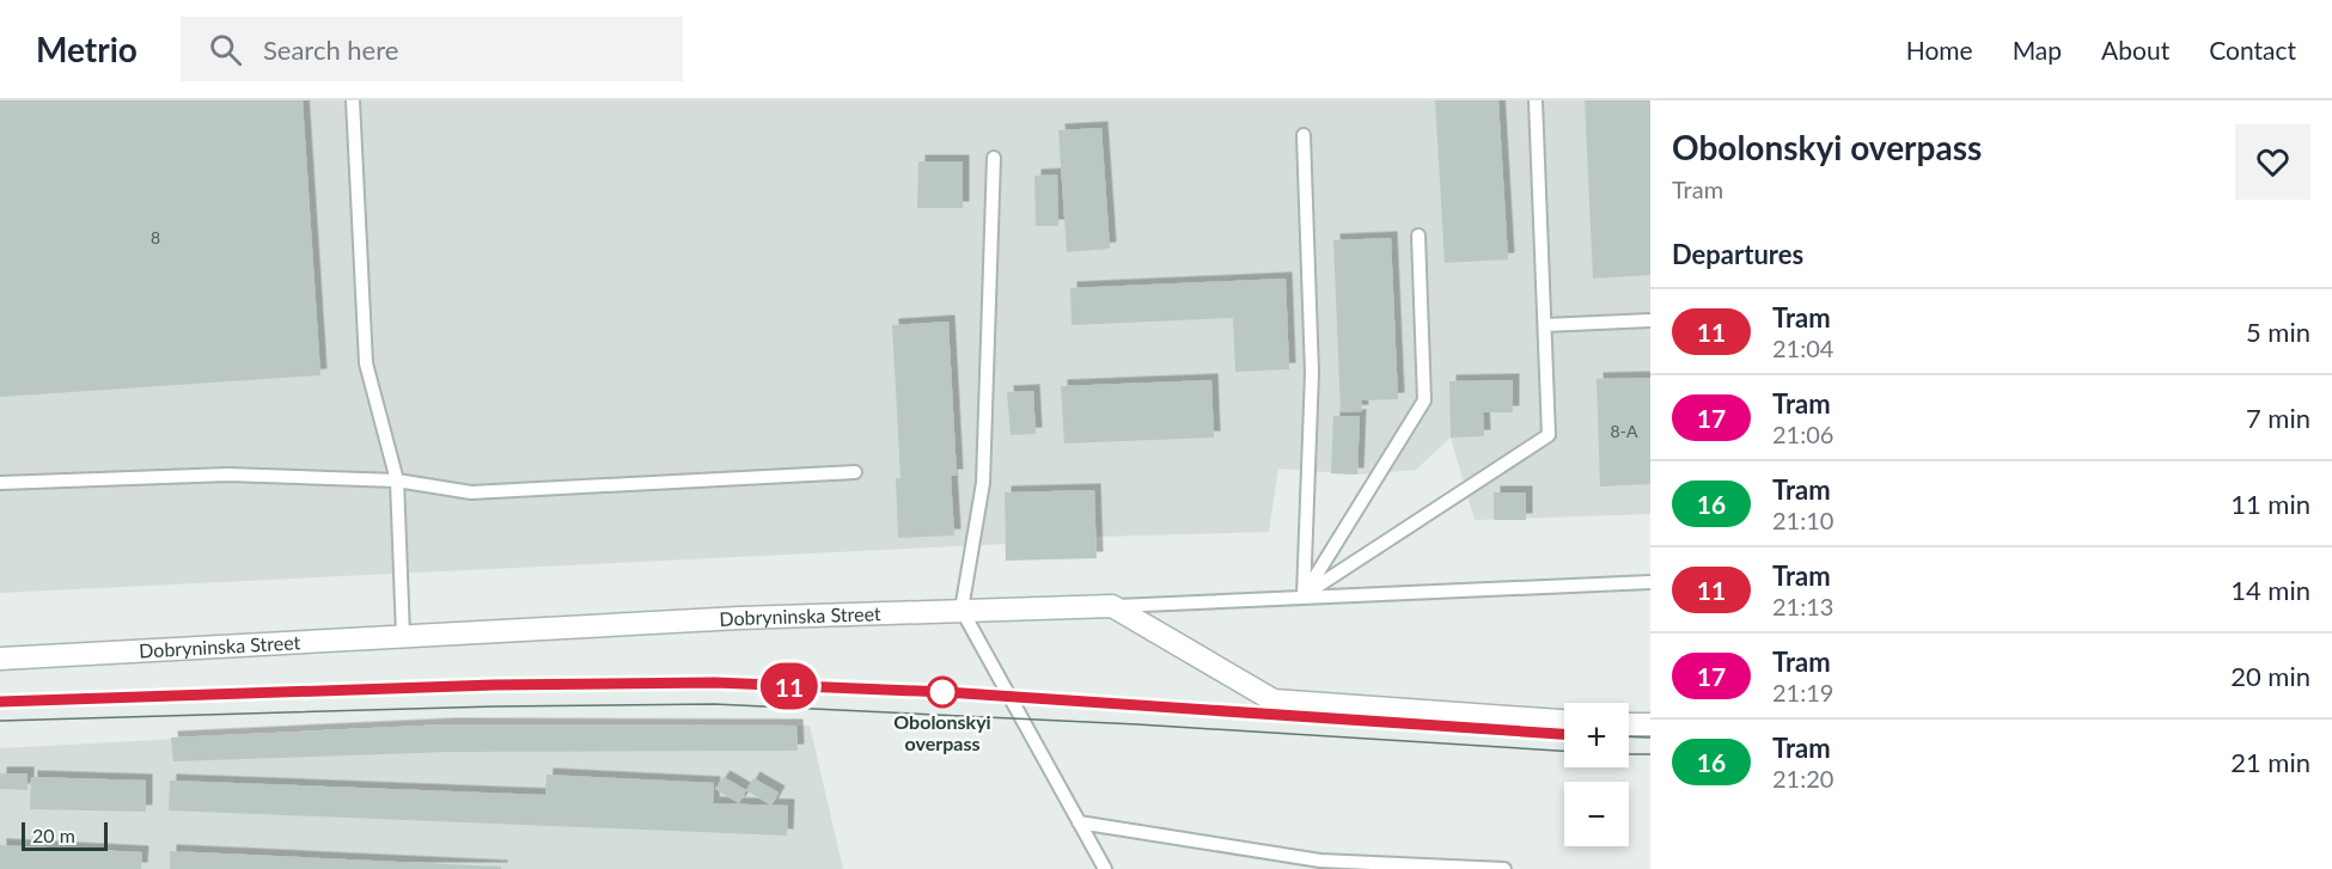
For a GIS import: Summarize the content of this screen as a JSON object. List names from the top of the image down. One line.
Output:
{"streets":{"street":["Dobryninska Street"]},"places":["Obolonskyi overpass"],"lines":["tram line 11"],"house_numbers":["8","8-А"],"scale_bar":"20 m","page":{"header":"Metrio","search":"Search here","nav":["Home","Map","About","Contact"],"on_map":"11","heading":[["Obolonskyi overpass","Tram"],"Departures"],"list":[{"mark":"11","name":"Tram","note":"21:04","value":"5 min"},{"mark":"17","name":"Tram","note":"21:06","value":"7 min"},{"mark":"16","name":"Tram","note":"21:10","value":"11 min"},{"mark":"11","name":"Tram","note":"21:13","value":"14 min"},{"mark":"17","name":"Tram","note":"21:19","value":"20 min"},{"mark":"16","name":"Tram","note":"21:20","value":"21 min"}],"map_buttons":["+","−"],"scale":"20 m"}}
